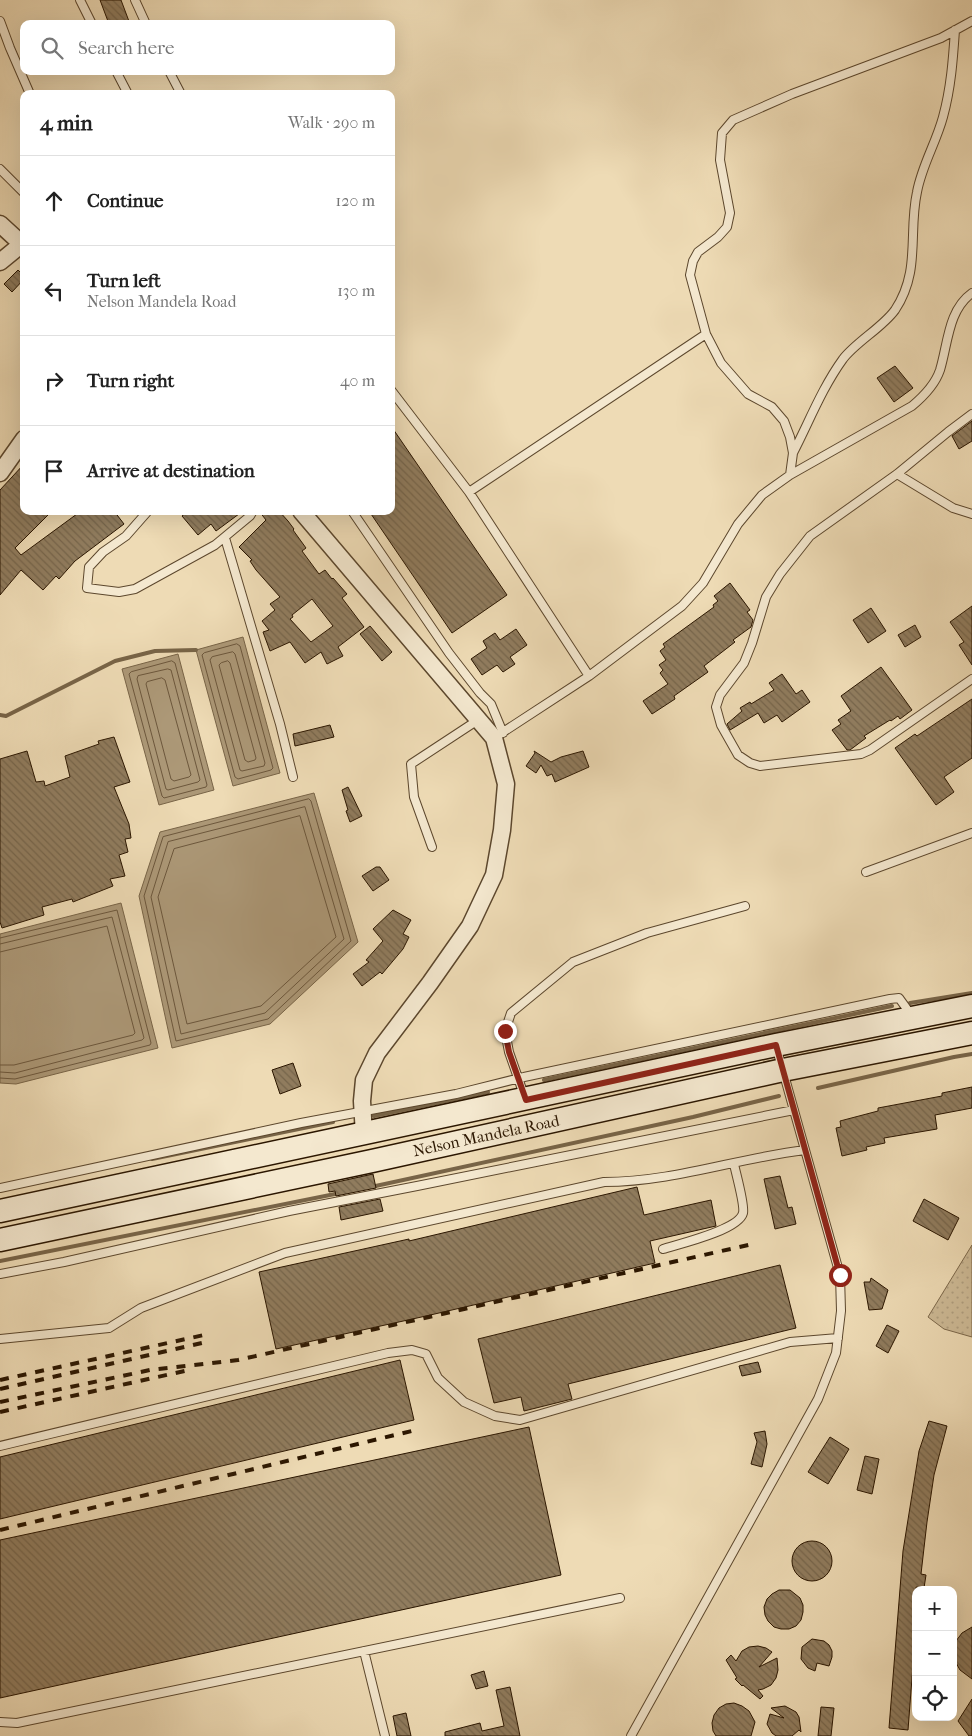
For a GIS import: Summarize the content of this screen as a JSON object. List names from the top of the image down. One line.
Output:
{"streets":{"main road":["Nelson Mandela Road"]},"page":{"search":"Search here","heading":["4 min","Walk · 290 m"],"list":[["Continue","120 m"],["Turn left","Nelson Mandela Road","130 m"],["Turn right","40 m"],"Arrive at destination"],"map_buttons":["+","−"]}}
